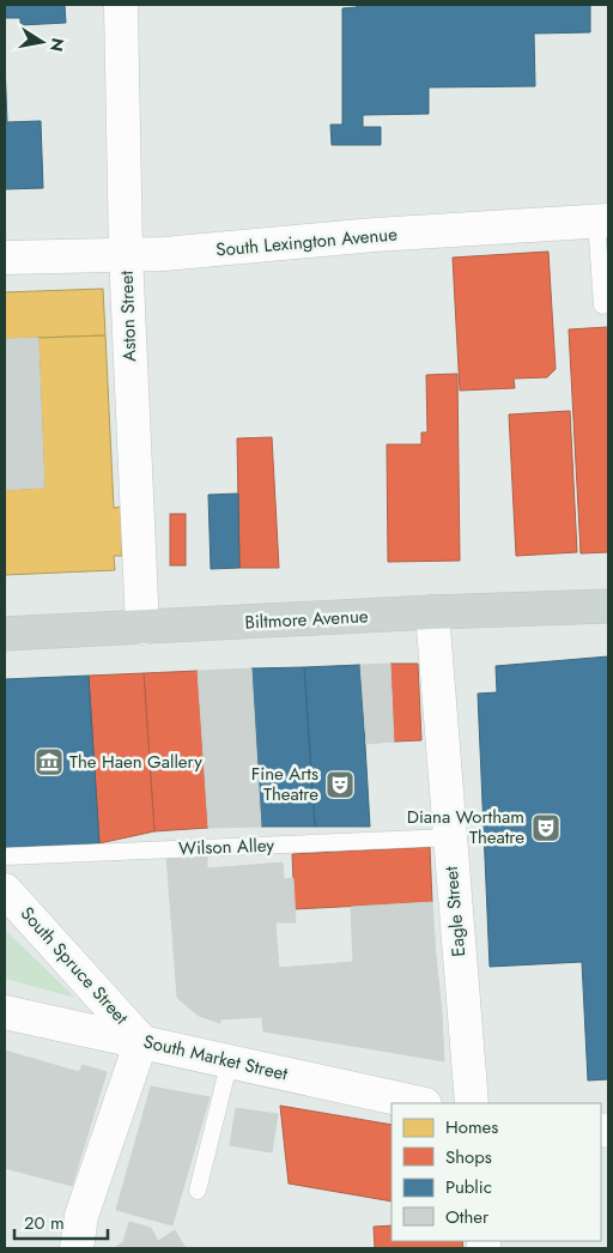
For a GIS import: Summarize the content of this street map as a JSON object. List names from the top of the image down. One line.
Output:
{"streets":{"main road":["Biltmore Avenue"],"street":["South Lexington Avenue","Aston Street","Eagle Street","South Spruce Street","South Market Street"],"lane":["Wilson Alley"]},"crossings":[["South Lexington Avenue","Aston Street"],["Aston Street","Biltmore Avenue"],["Biltmore Avenue","Eagle Street"],["Wilson Alley","Eagle Street"],["South Spruce Street","South Market Street"]],"places":{"museum":["The Haen Gallery"],"theatre":["Fine Arts Theatre","Diana Wortham Theatre"]},"legend":["Homes","Shops","Public","Other"],"scale_bar":"20 m","north":"right"}
